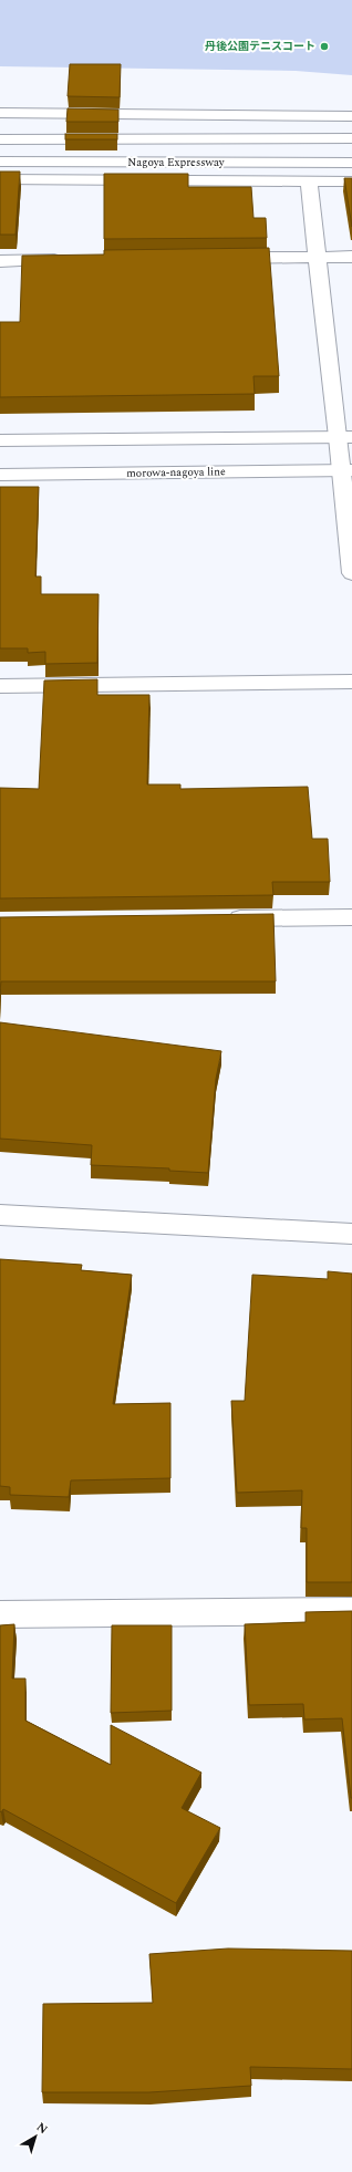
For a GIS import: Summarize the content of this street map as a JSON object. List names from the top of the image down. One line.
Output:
{"streets":{"main road":["Nagoya Expressway","morowa-nagoya line"]},"places":["丹後公園テニスコート"],"north":"top right"}
